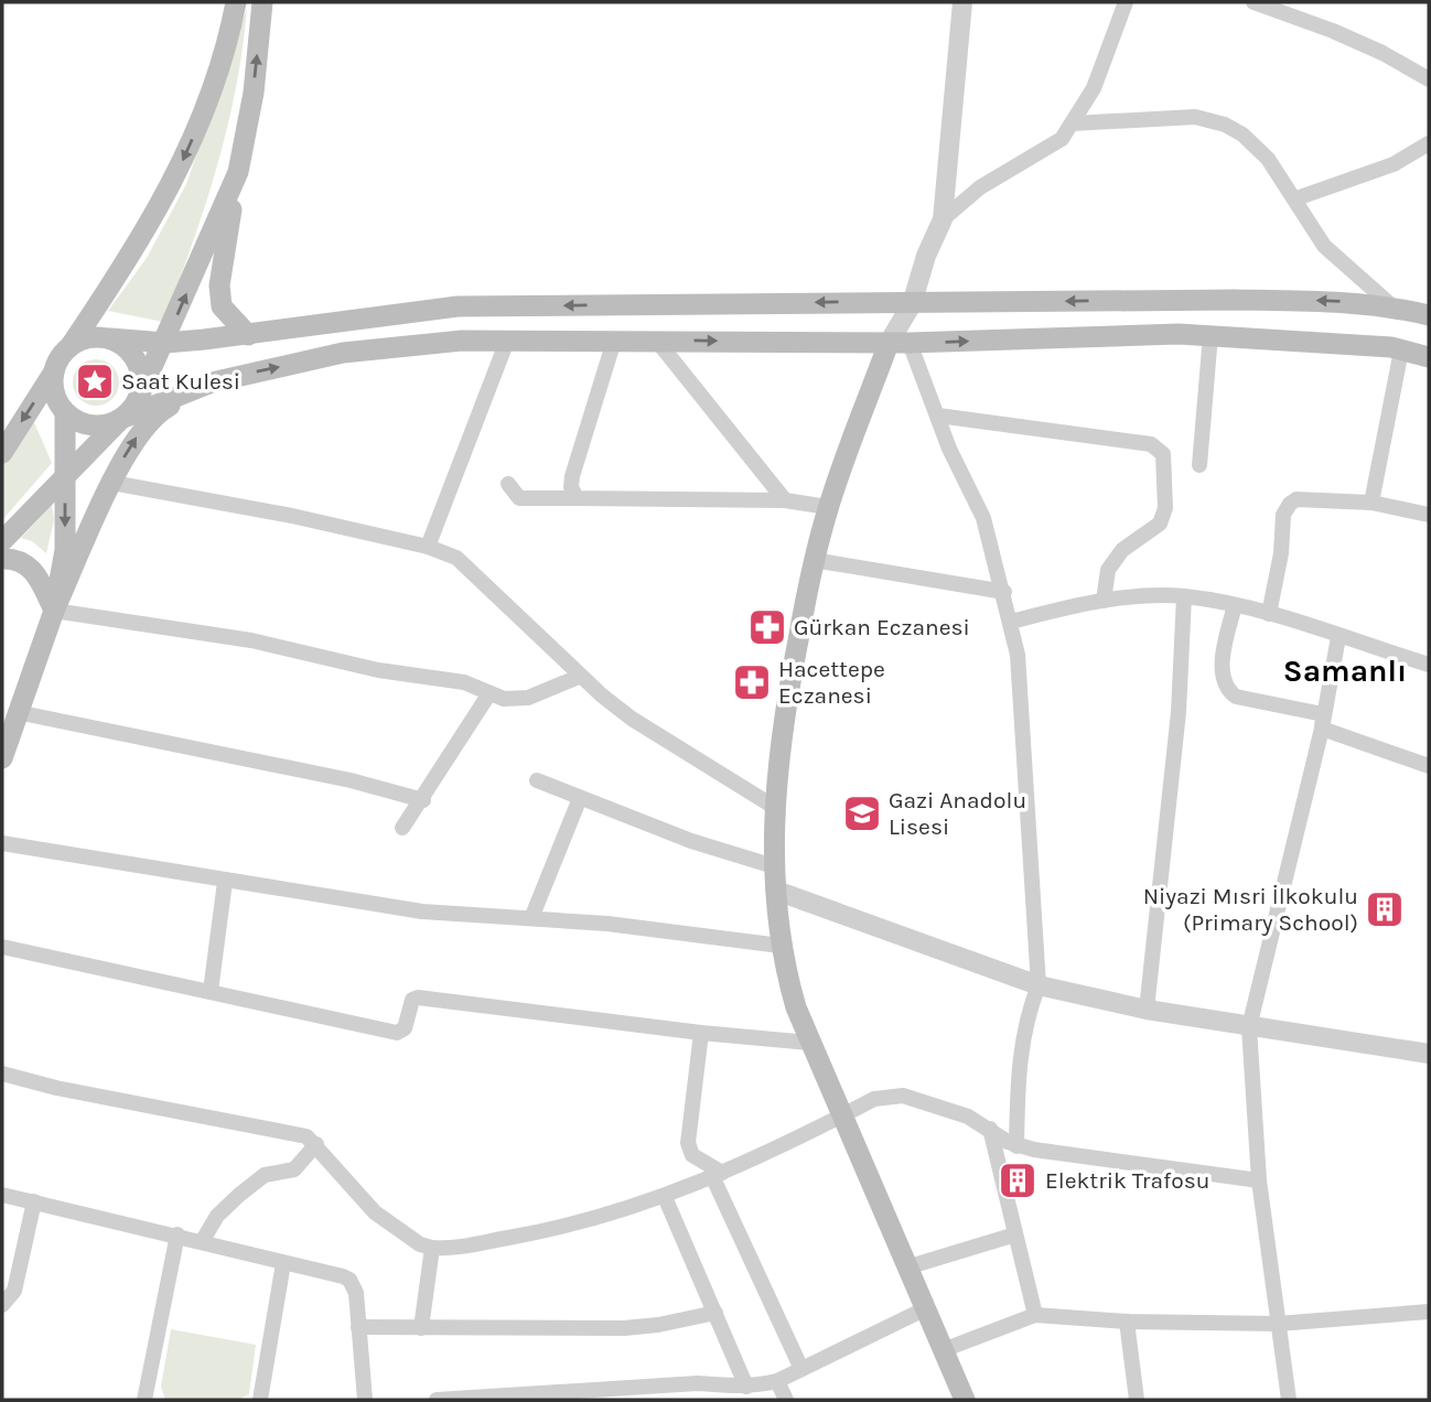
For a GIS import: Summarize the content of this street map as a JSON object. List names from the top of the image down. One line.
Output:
{"districts":["Samanlı"],"places":{"place":["Saat Kulesi"],"pharmacy":["Gürkan Eczanesi","Hacettepe Eczanesi"],"school or university":["Gazi Anadolu Lisesi"],"building":["Niyazi Mısri İlkokulu (Primary School)","Elektrik Trafosu"]}}
